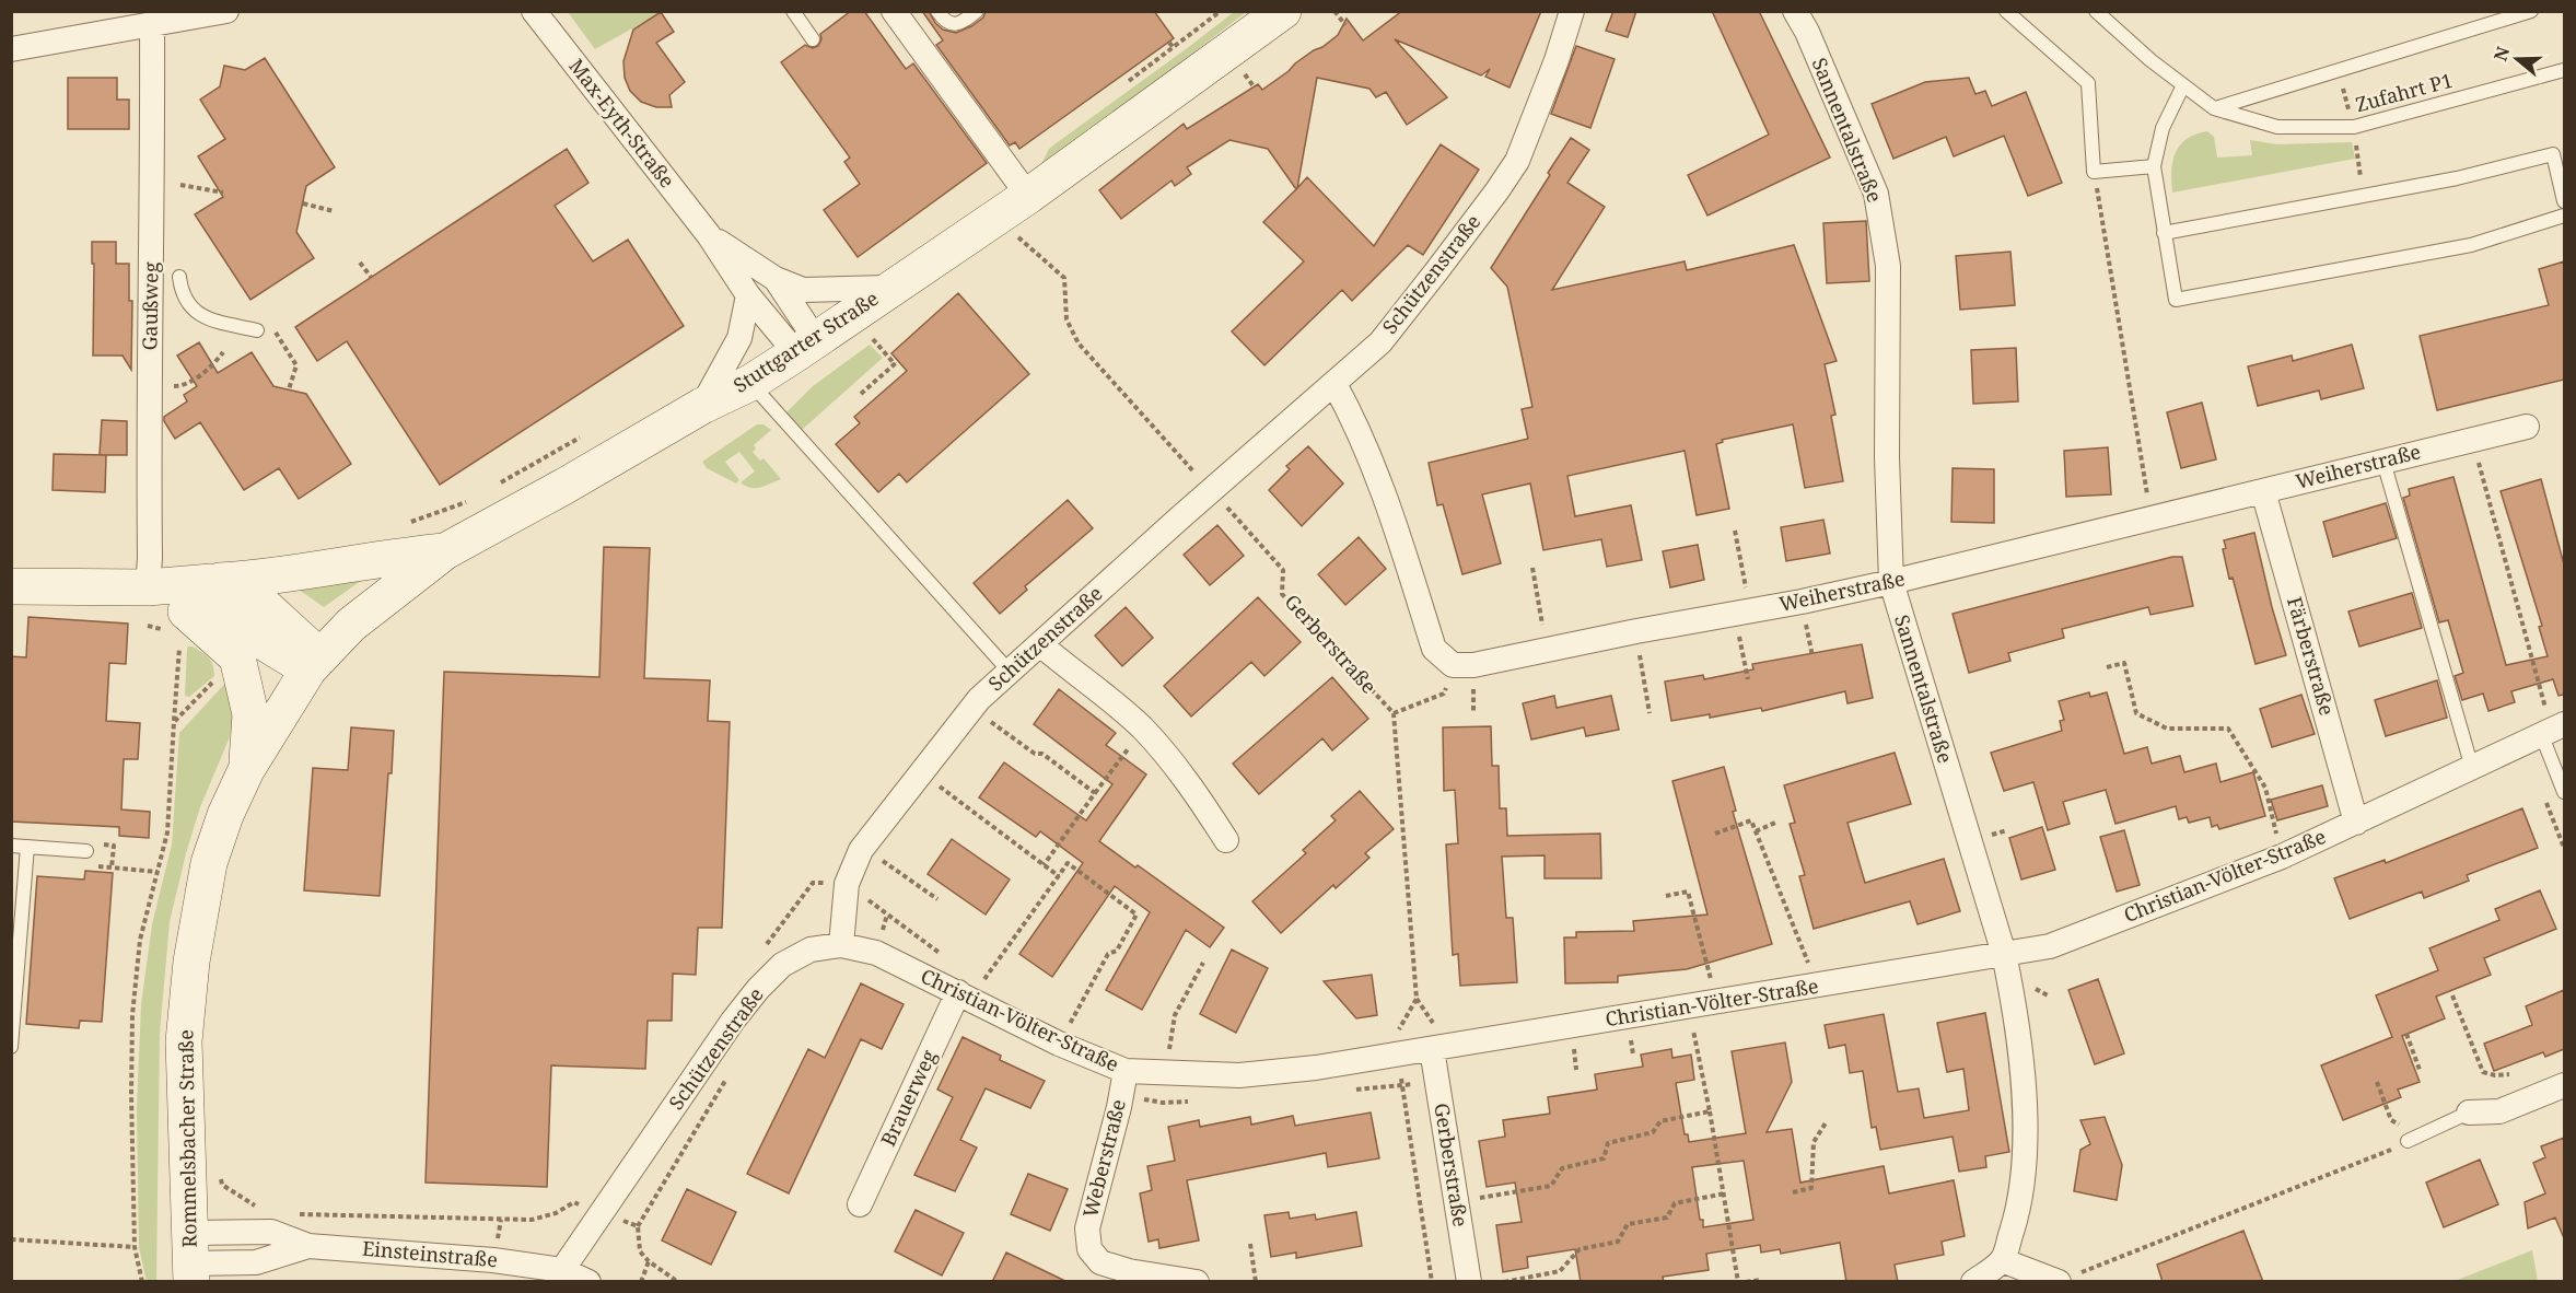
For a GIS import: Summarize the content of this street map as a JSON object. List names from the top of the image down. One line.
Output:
{"streets":{"main road":["Stuttgarter Straße","Rommelsbacher Straße"],"street":["Max-Eyth-Straße","Sannentalstraße","Schützenstraße","Gaußweg","Weiherstraße","Gerberstraße","Färberstraße","Christian-Völter-Straße","Brauerweg","Weberstraße","Einsteinstraße"],"lane":["Zufahrt P1"]},"crossings":[["Max-Eyth-Straße","Stuttgarter Straße"],["Sannentalstraße","Weiherstraße"],["Sannentalstraße","Christian-Völter-Straße"],["Schützenstraße","Gerberstraße"],["Schützenstraße","Christian-Völter-Straße"],["Schützenstraße","Einsteinstraße"],["Stuttgarter Straße","Gerberstraße"],["Stuttgarter Straße","Rommelsbacher Straße"],["Weiherstraße","Färberstraße"],["Gerberstraße","Christian-Völter-Straße"],["Färberstraße","Christian-Völter-Straße"],["Christian-Völter-Straße","Brauerweg"],["Christian-Völter-Straße","Weberstraße"],["Rommelsbacher Straße","Einsteinstraße"]],"north":"left"}
